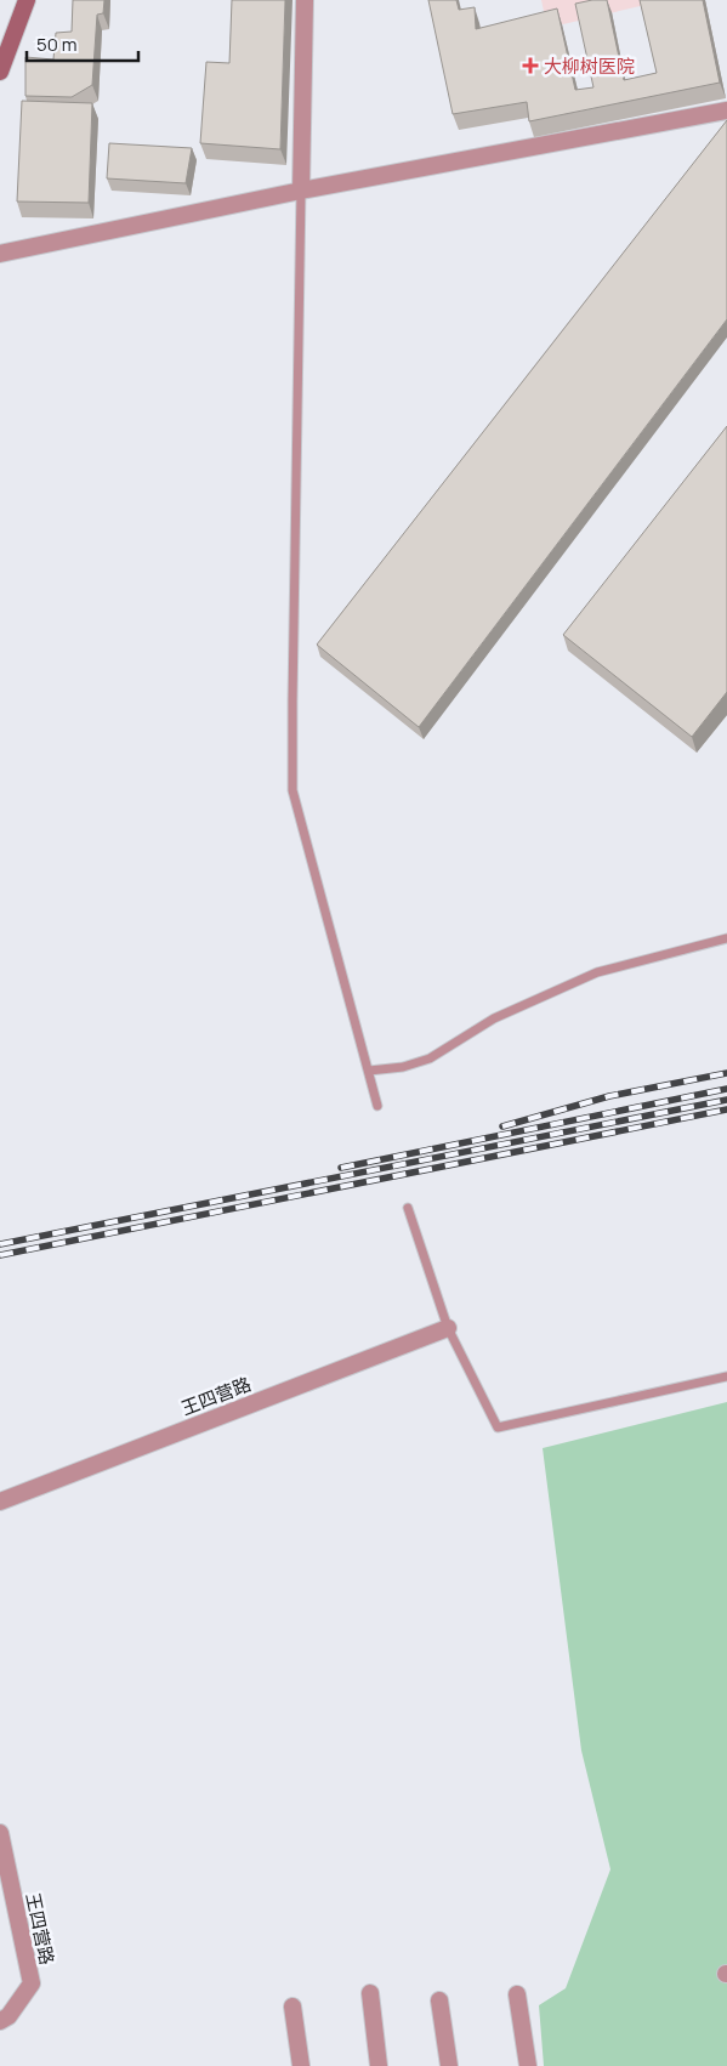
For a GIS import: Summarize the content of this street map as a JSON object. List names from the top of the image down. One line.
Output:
{"streets":{"street":["王四营路"]},"places":{"health":["大柳树医院"]},"scale_bar":"50 m"}
